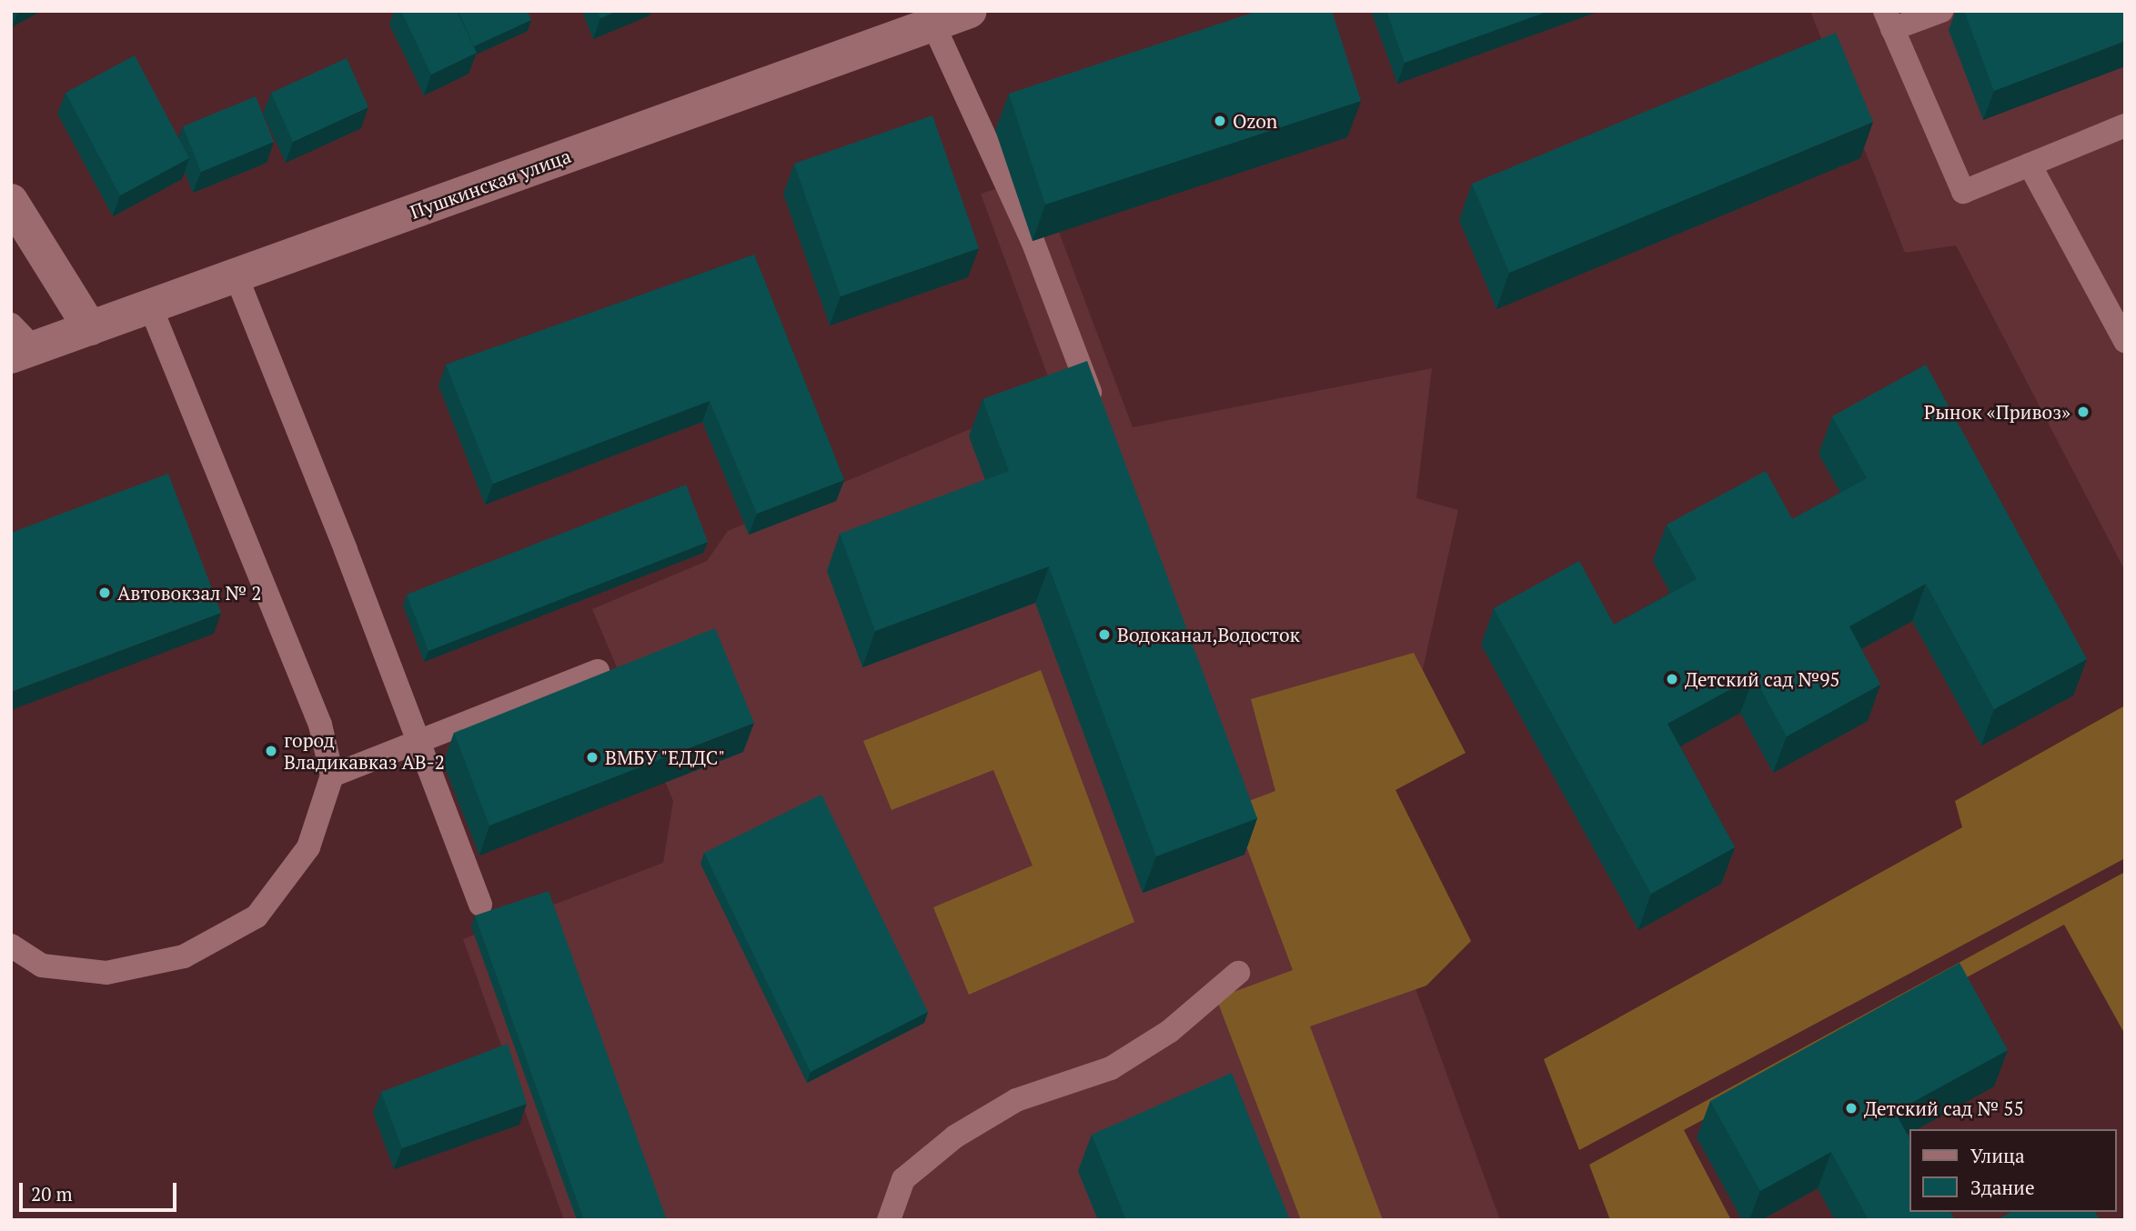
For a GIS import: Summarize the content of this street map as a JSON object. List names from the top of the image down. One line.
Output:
{"streets":{"street":["Пушкинская улица"]},"places":["Ozon","Рынок «Привоз»","Автовокзал № 2","Водоканал,Водосток","Детский сад №95","город Владикавказ АВ-2","ВМБУ \"ЕДДС\"","Детский сад № 55"],"legend":["Улица","Здание"],"scale_bar":"20 m"}
